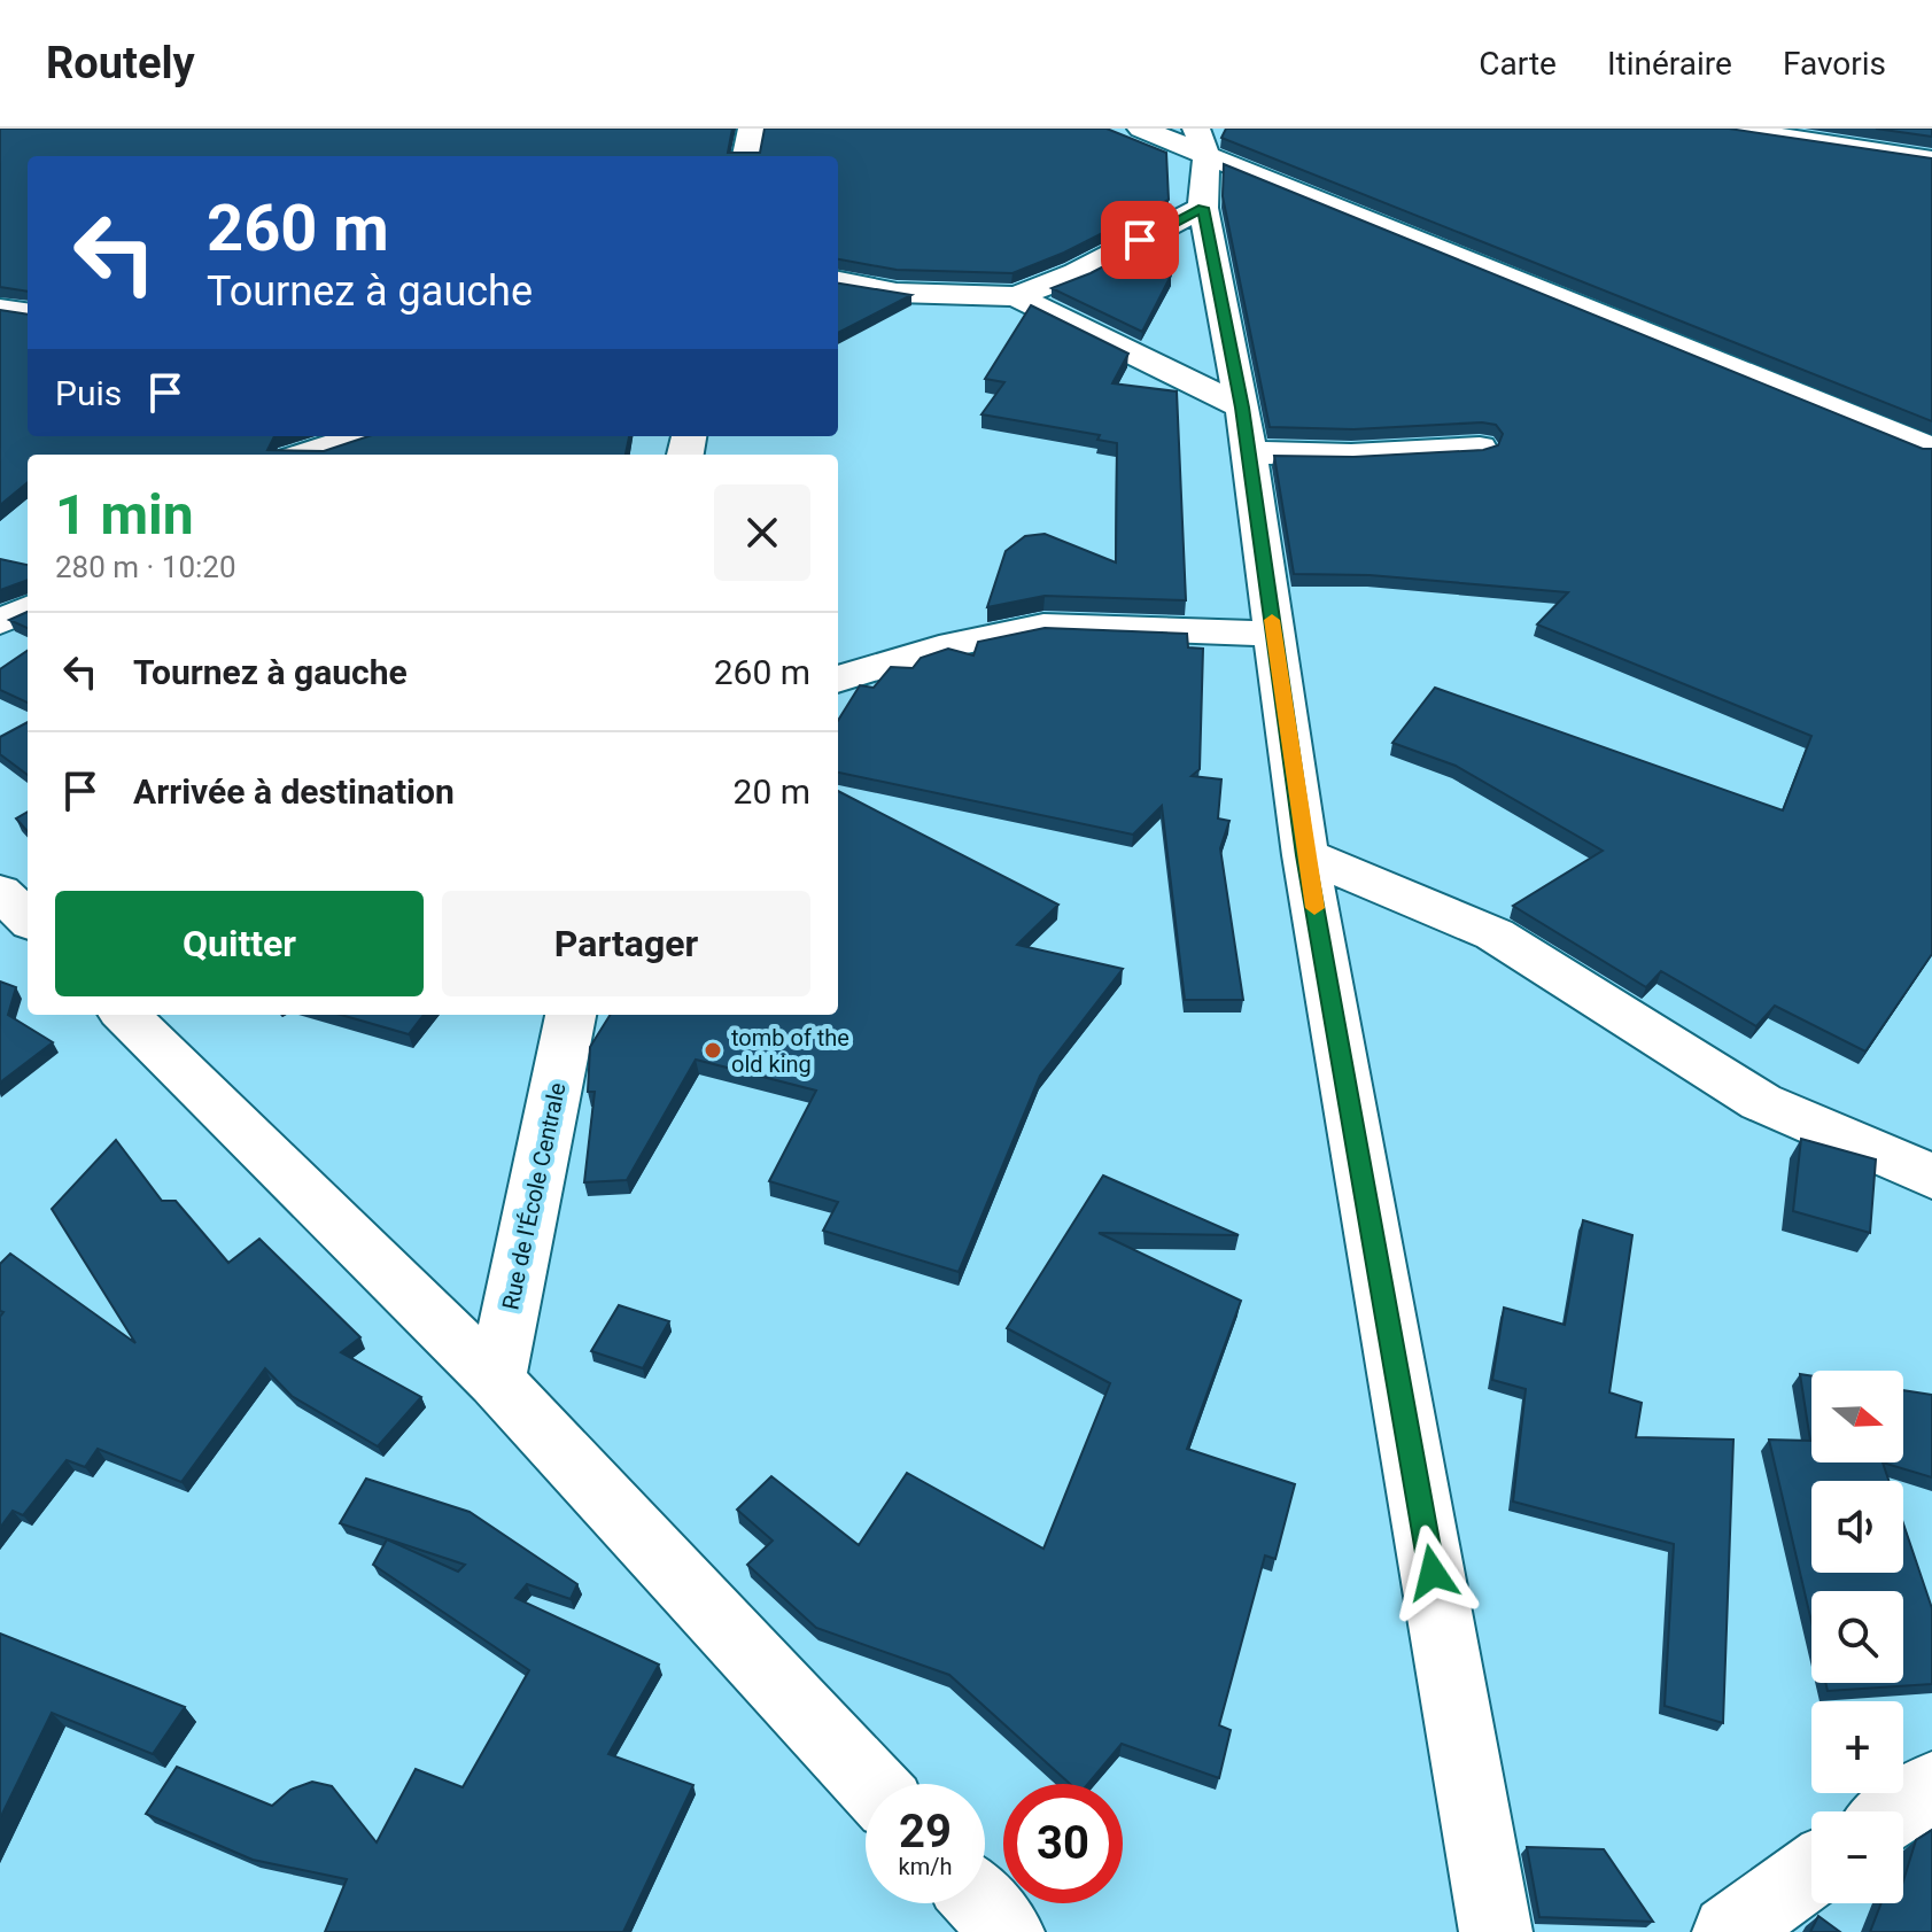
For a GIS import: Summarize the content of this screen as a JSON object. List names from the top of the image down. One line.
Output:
{"streets":{"street":["Rue de l'École Centrale"]},"places":["tomb of the old king"],"north":"right","page":{"header":"Routely","nav":["Carte","Itinéraire","Favoris"],"turn":["260 m","Tournez à gauche"],"then":"Puis","heading":["1 min","280 m · 10:20"],"list":[{"name":"Tournez à gauche","value":"260 m"},{"name":"Arrivée à destination","value":"20 m"}],"buttons":["Quitter","Partager"],"map_buttons":["+","−"],"speed":"29 km/h","limit":"30"}}
